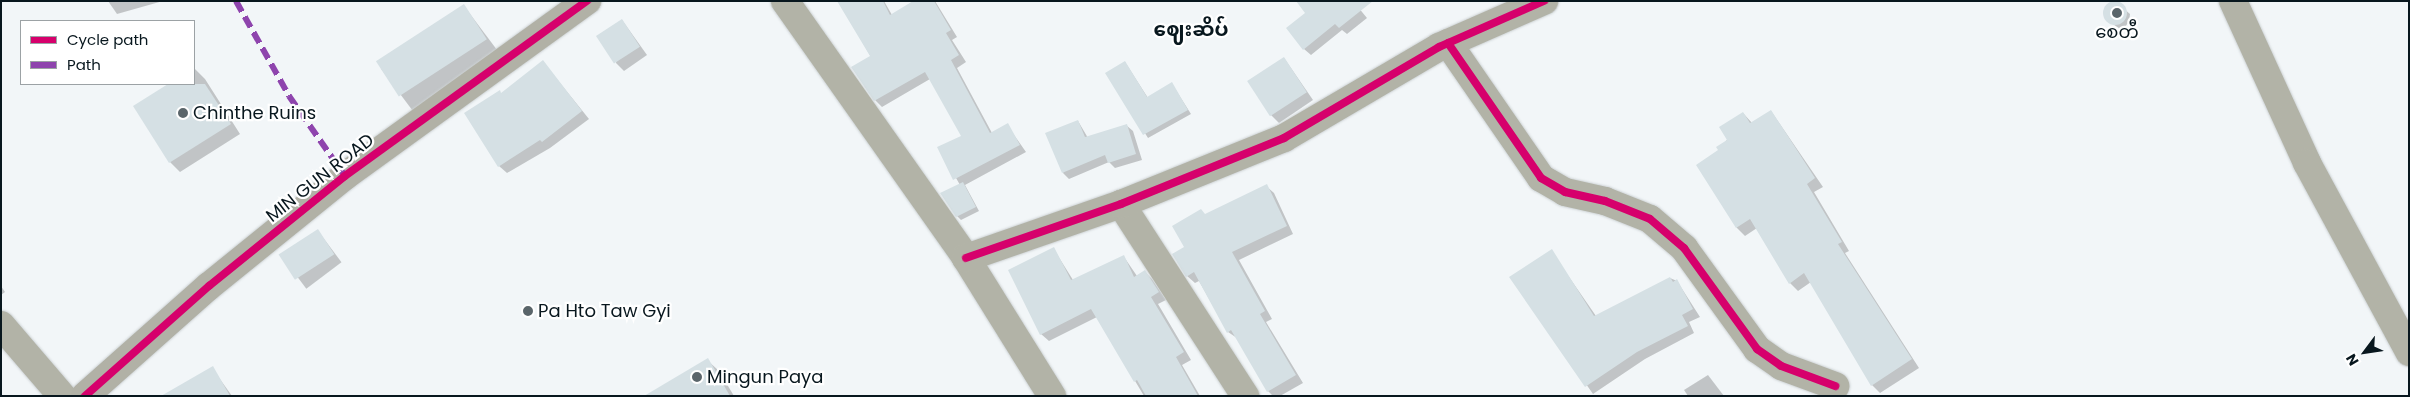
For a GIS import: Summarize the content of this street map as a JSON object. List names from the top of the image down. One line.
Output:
{"streets":{"street":["MIN GUN ROAD"]},"districts":["ဈေးဆိပ်"],"places":["စေတီ","Chinthe Ruins","Pa Hto Taw Gyi","Mingun Paya"],"legend":["Cycle path","Path"],"north":"bottom left"}
